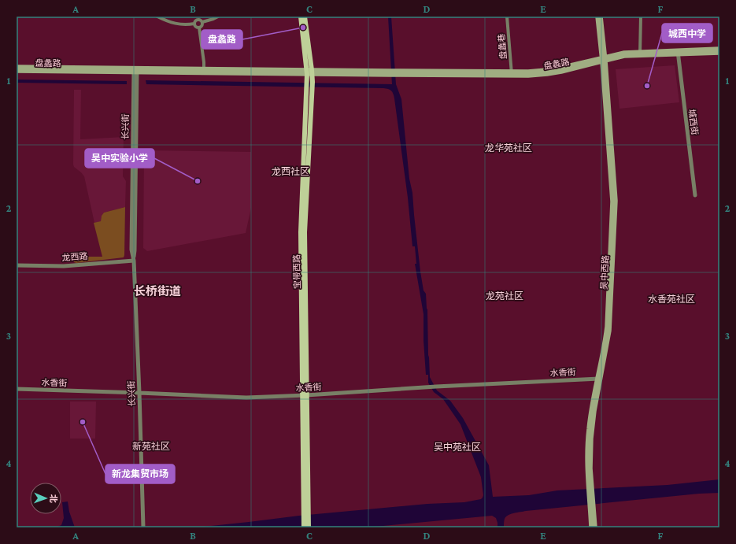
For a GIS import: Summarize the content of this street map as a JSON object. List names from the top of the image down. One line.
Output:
{"streets":{"main road":["盘蠡路","宝带西路","吴中西路"],"street":["盘蠡巷","城西街","长兴街","龙西路","水香街"]},"crossings":[["盘蠡巷","盘蠡路"],["盘蠡路","城西街"],["盘蠡路","长兴街"],["盘蠡路","宝带西路"],["盘蠡路","吴中西路"],["长兴街","龙西路"],["长兴街","水香街"],["宝带西路","水香街"],["吴中西路","水香街"]],"districts":["龙华苑社区","龙西社区","长桥街道","龙苑社区","水香苑社区","新苑社区","吴中苑社区"],"places":["盘蠡路","城西中学","吴中实验小学","新龙集贸市场"],"north":"right","grid":{"columns":["A","B","C","D","E","F"],"rows":["1","2","3","4"]}}
